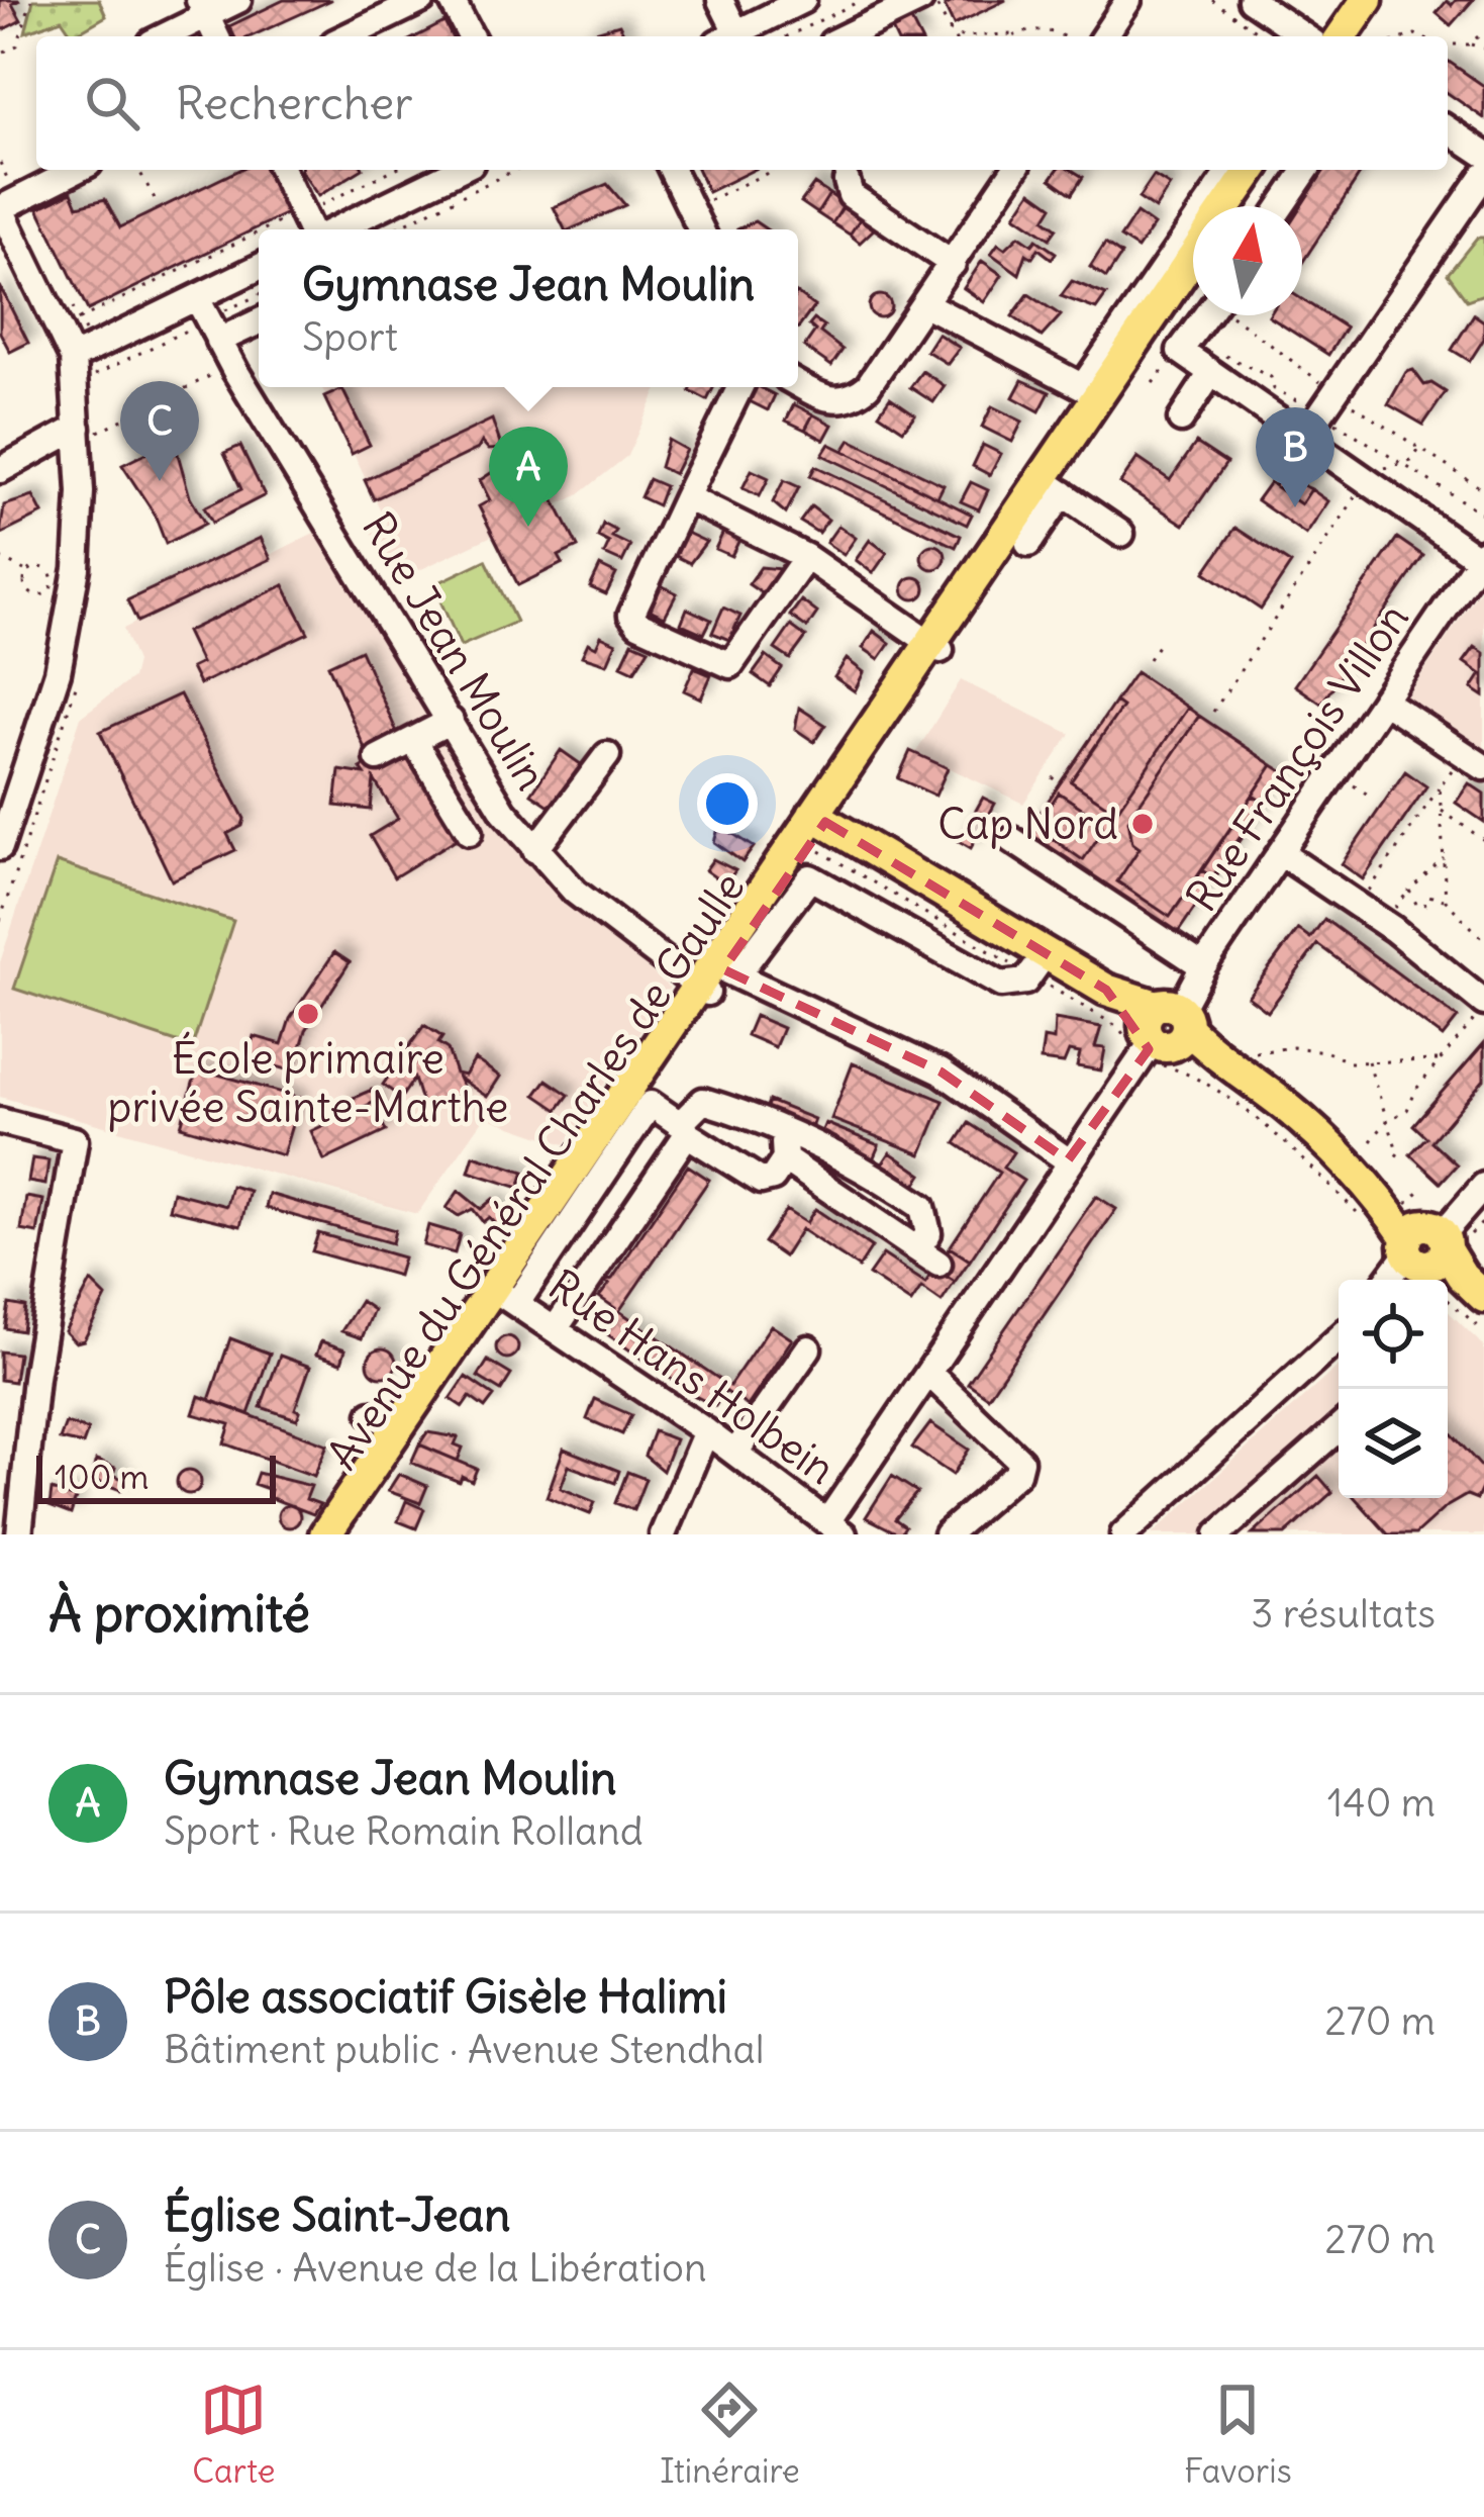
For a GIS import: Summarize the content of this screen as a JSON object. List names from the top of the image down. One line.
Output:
{"streets":{"main road":["Avenue du Général Charles de Gaulle"],"street":["Rue Jean Moulin","Rue François Villon","Rue Hans Holbein"]},"crossings":[["Rue Jean Moulin","Rue François Villon"],["Rue Jean Moulin","Avenue du Général Charles de Gaulle"],["Rue François Villon","Rue Hans Holbein"],["Avenue du Général Charles de Gaulle","Rue Hans Holbein"]],"places":["Cap Nord","École primaire privée Sainte-Marthe"],"scale_bar":"100 m","north":"top","page":{"search":"Rechercher","popup":["Gymnase Jean Moulin","Sport"],"pins":["C","B","A"],"scale":"100 m","heading":["À proximité","3 résultats"],"list":[{"mark":"A","name":"Gymnase Jean Moulin","note":"Sport · Rue Romain Rolland","value":"140 m"},{"mark":"B","name":"Pôle associatif Gisèle Halimi","note":"Bâtiment public · Avenue Stendhal","value":"270 m"},{"mark":"C","name":"Église Saint-Jean","note":"Église · Avenue de la Libération","value":"270 m"}],"nav":["Carte","Itinéraire","Favoris"]}}
